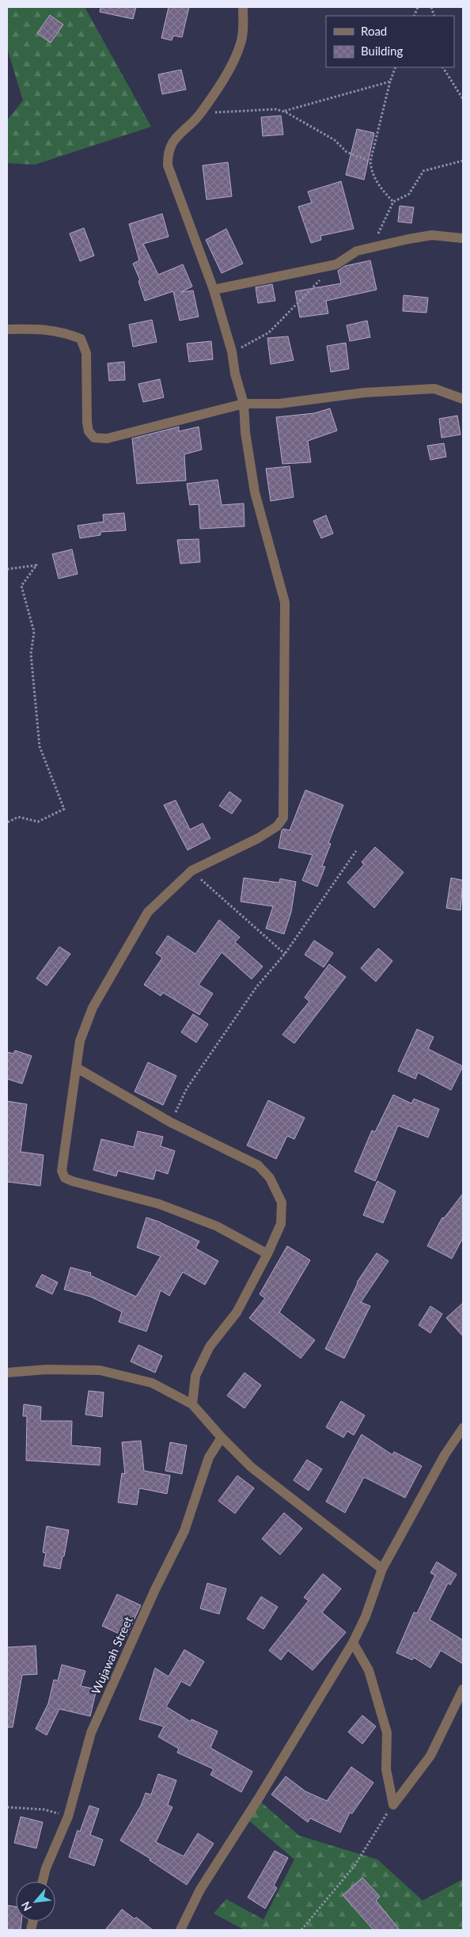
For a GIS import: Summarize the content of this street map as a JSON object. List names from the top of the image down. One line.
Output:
{"streets":{"street":["Wujawah Street"]},"legend":["Road","Building"],"north":"bottom left"}
